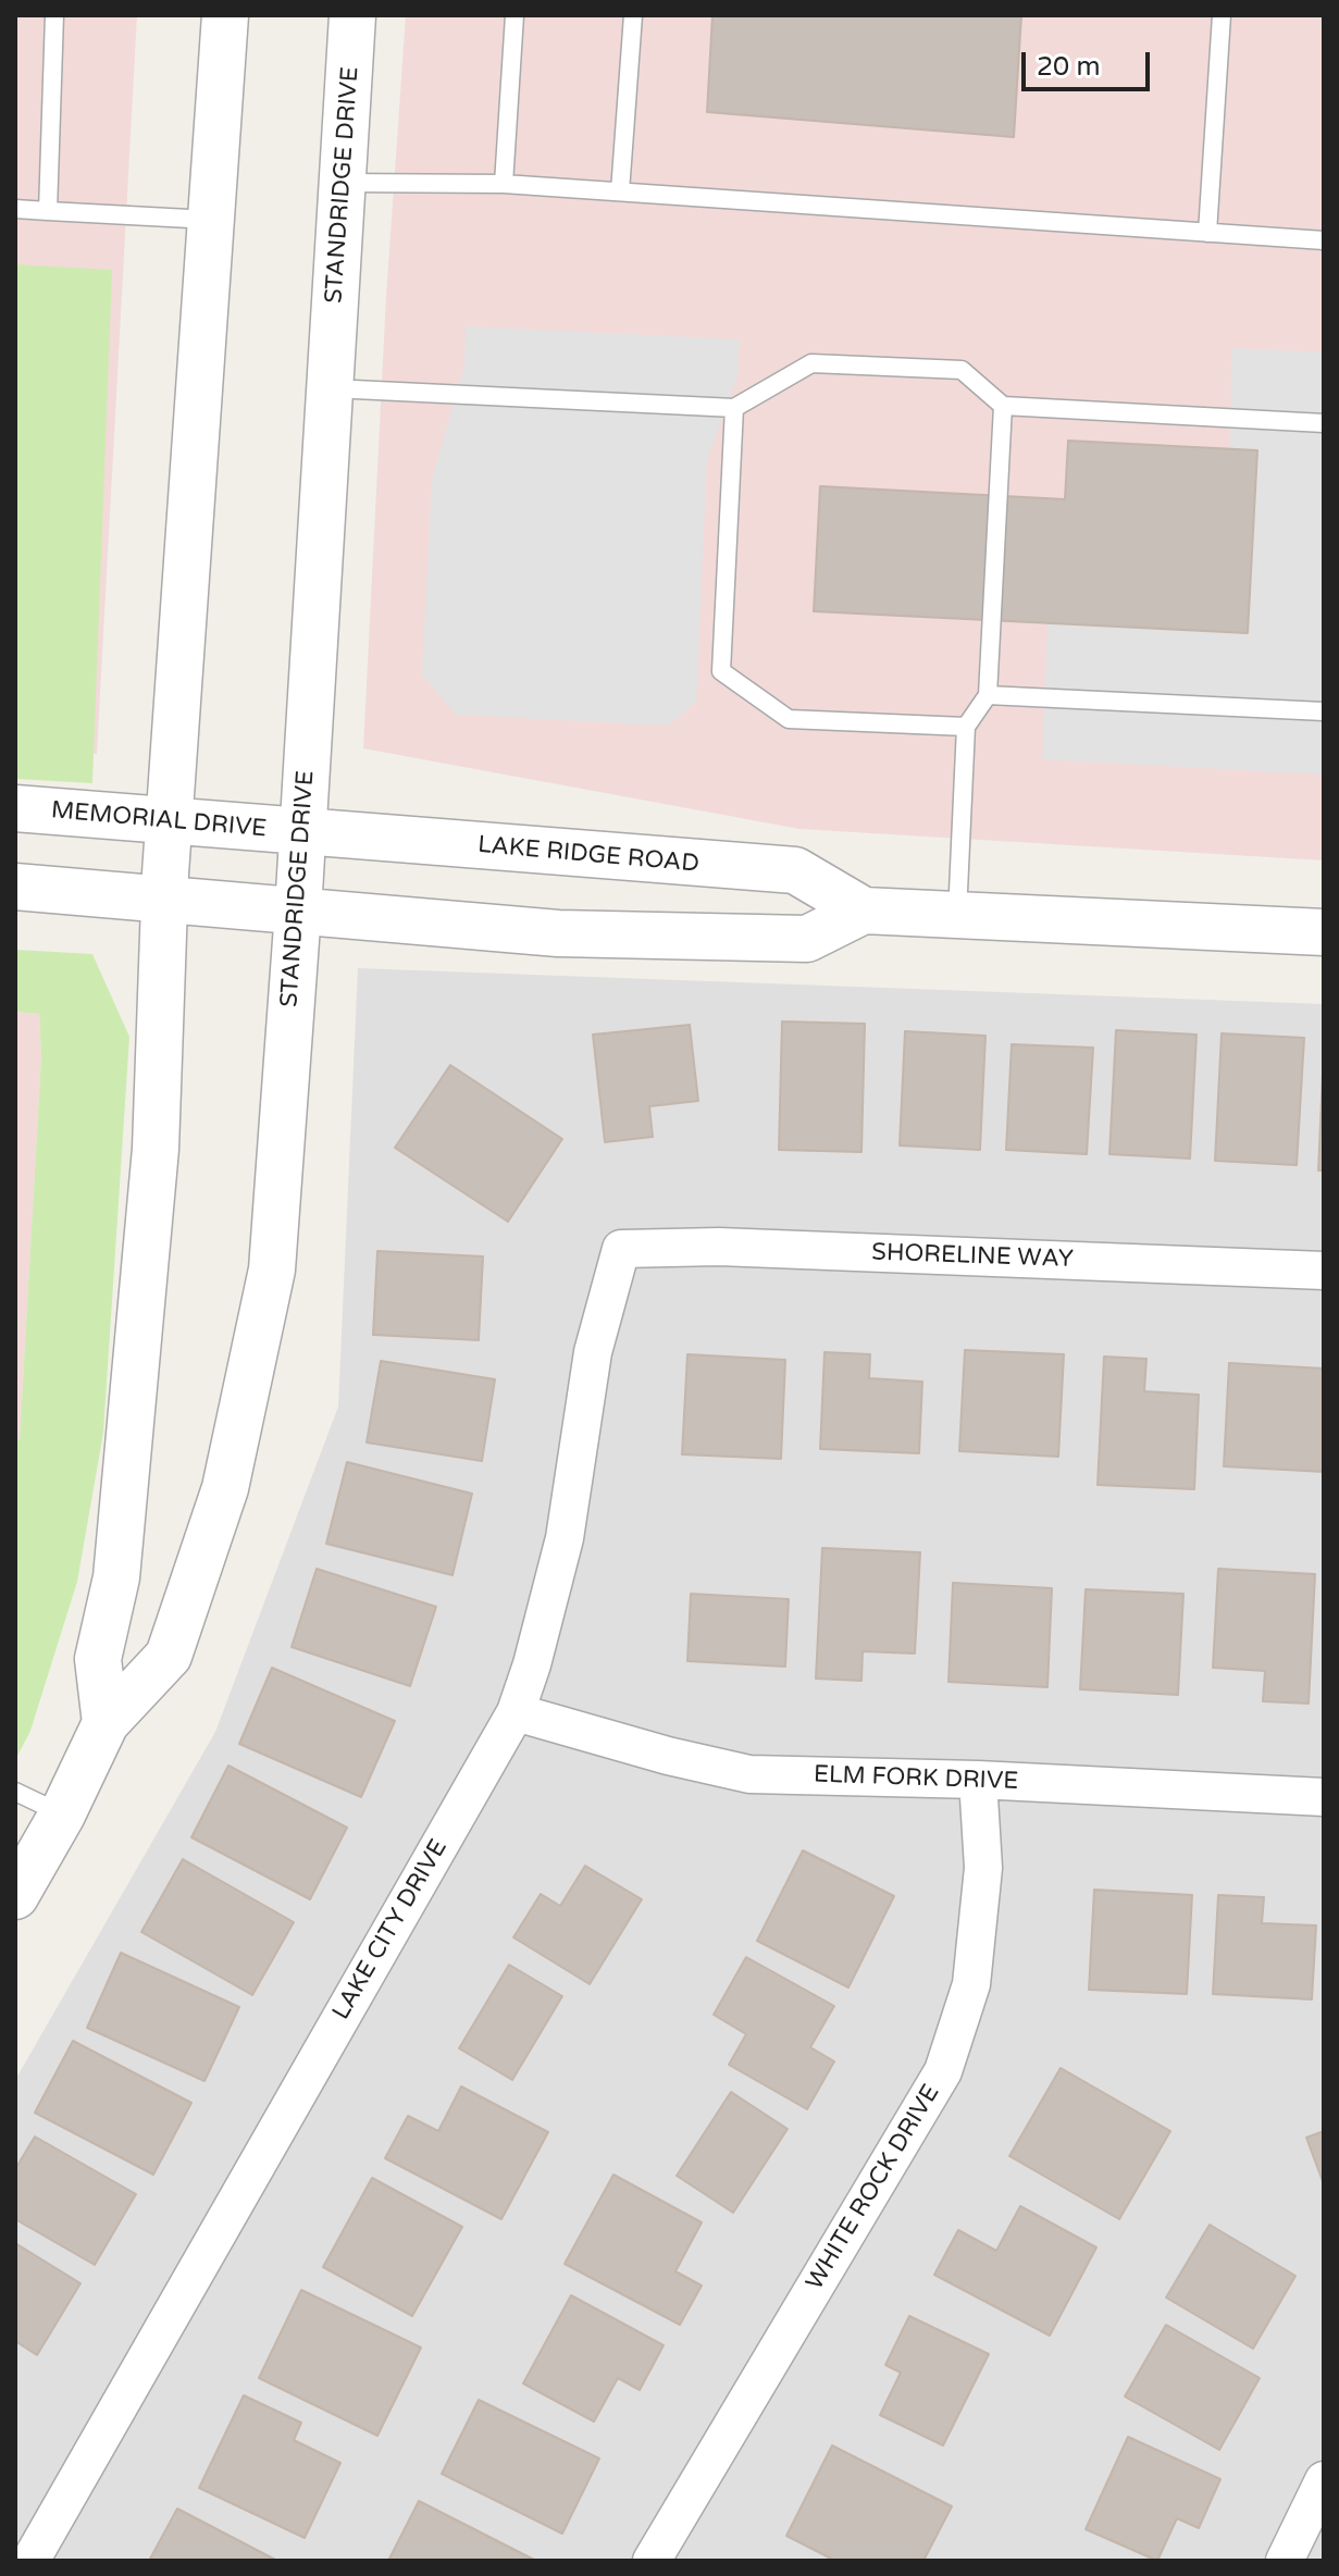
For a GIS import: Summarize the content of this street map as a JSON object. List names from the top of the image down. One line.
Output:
{"streets":{"street":["STANDRIDGE DRIVE","MEMORIAL DRIVE","LAKE RIDGE ROAD","SHORELINE WAY","ELM FORK DRIVE","LAKE CITY DRIVE","WHITE ROCK DRIVE"]},"crossings":[["STANDRIDGE DRIVE","MEMORIAL DRIVE"],["STANDRIDGE DRIVE","LAKE RIDGE ROAD"],["MEMORIAL DRIVE","LAKE RIDGE ROAD"],["SHORELINE WAY","LAKE CITY DRIVE"],["ELM FORK DRIVE","LAKE CITY DRIVE"],["ELM FORK DRIVE","WHITE ROCK DRIVE"]],"scale_bar":"20 m"}
